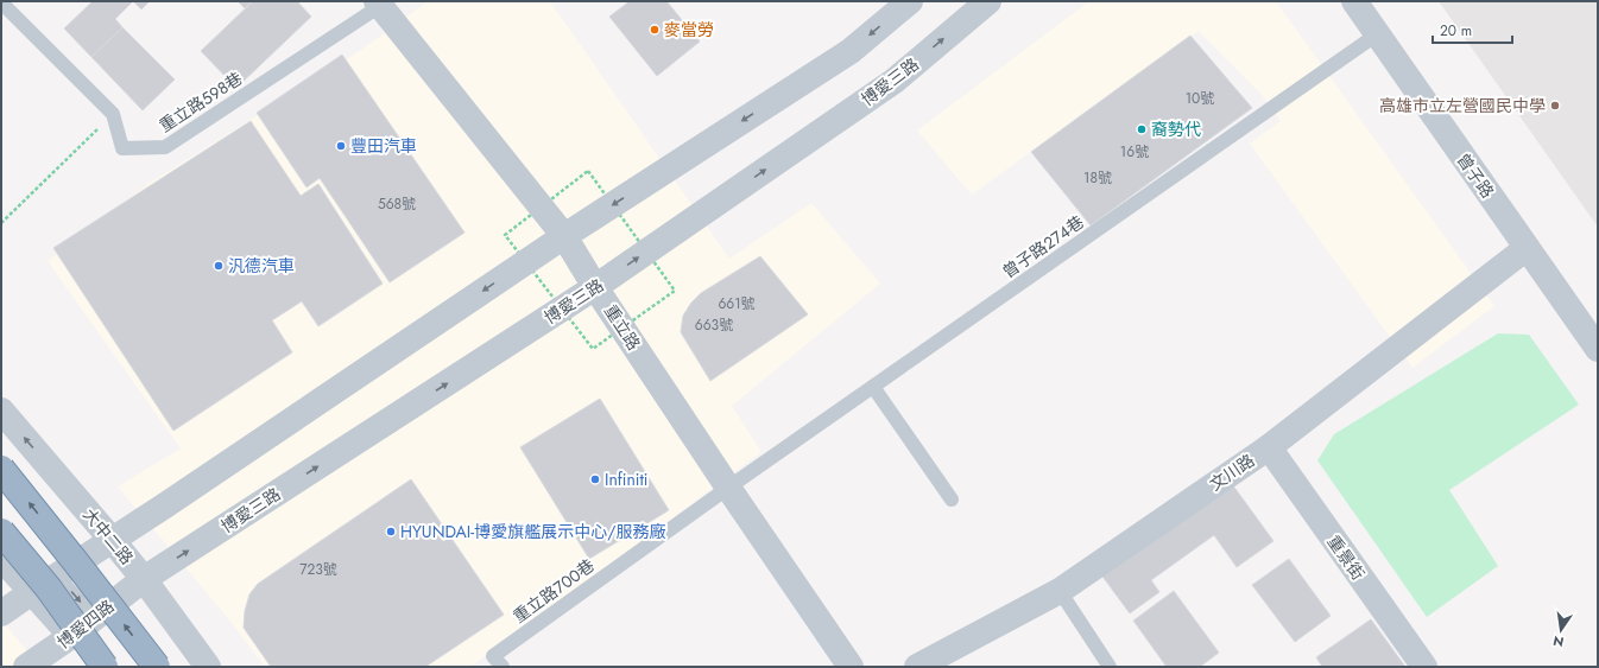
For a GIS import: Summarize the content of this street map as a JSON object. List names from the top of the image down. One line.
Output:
{"streets":{"street":["博愛三路","曾子路","重立路","文川路","大中二路","重景街","博愛四路"],"lane":["重立路598巷","曾子路274巷","重立路700巷"]},"crossings":[["博愛三路","重立路"],["博愛三路","大中二路"],["博愛三路","博愛四路"],["重立路598巷","重立路"],["曾子路","曾子路274巷"],["曾子路","文川路"],["曾子路274巷","重立路"],["曾子路274巷","重立路700巷"],["重立路","重立路700巷"],["文川路","重景街"],["大中二路","博愛四路"]],"places":["麥當勞","高雄市立左營國民中學","裔勢代","豐田汽車","汎德汽車","Infiniti","HYUNDAI-博愛旗艦展示中心/服務廠"],"house_numbers":["10號","16號","18號","568號","661號","663號","723號"],"scale_bar":"20 m","north":"bottom"}
